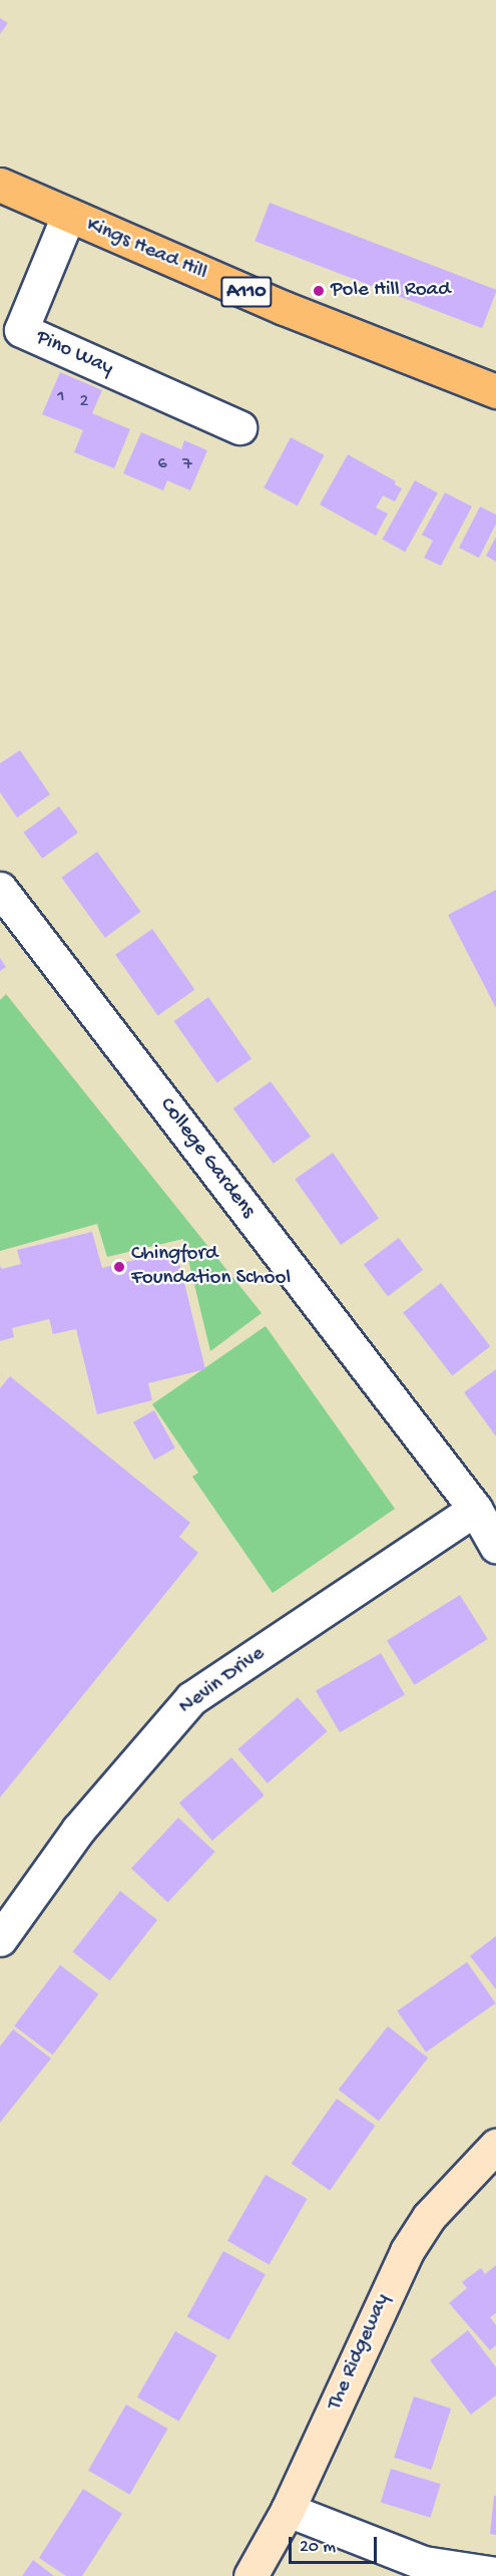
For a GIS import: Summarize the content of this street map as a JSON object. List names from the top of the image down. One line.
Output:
{"streets":{"main road":["Kings Head Hill","A110","The Ridgeway"],"street":["Pino Way","College Gardens","Nevin Drive"]},"crossings":[["Kings Head Hill","Pino Way"],["College Gardens","Nevin Drive"]],"places":["Pole Hill Road","Chingford Foundation School"],"house_numbers":["1","2","6","7"],"scale_bar":"20 m"}
